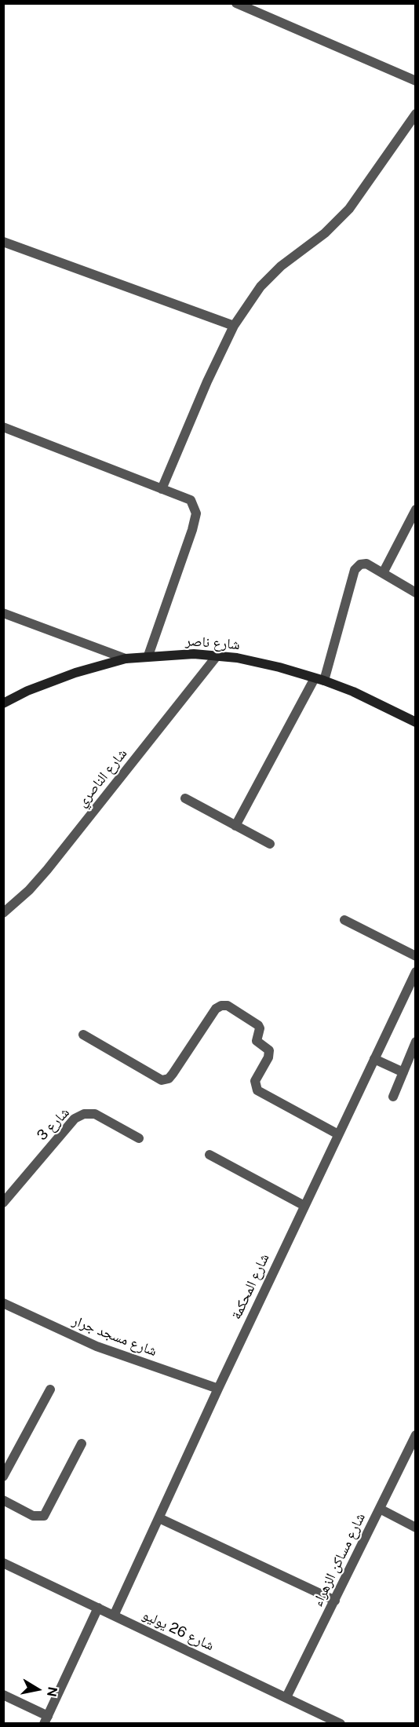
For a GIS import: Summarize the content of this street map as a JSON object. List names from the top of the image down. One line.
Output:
{"streets":{"street":["شارع ناصر","شارع الناصري","شارع 3","شارع المحكمة","شارع مسجد جرار","شارع مساكن الزهراء","شارع 26 يوليو"]},"crossings":[["شارع ناصر","شارع الناصري"],["شارع المحكمة","شارع مسجد جرار"],["شارع المحكمة","شارع 26 يوليو"],["شارع مساكن الزهراء","شارع 26 يوليو"]],"north":"right"}
